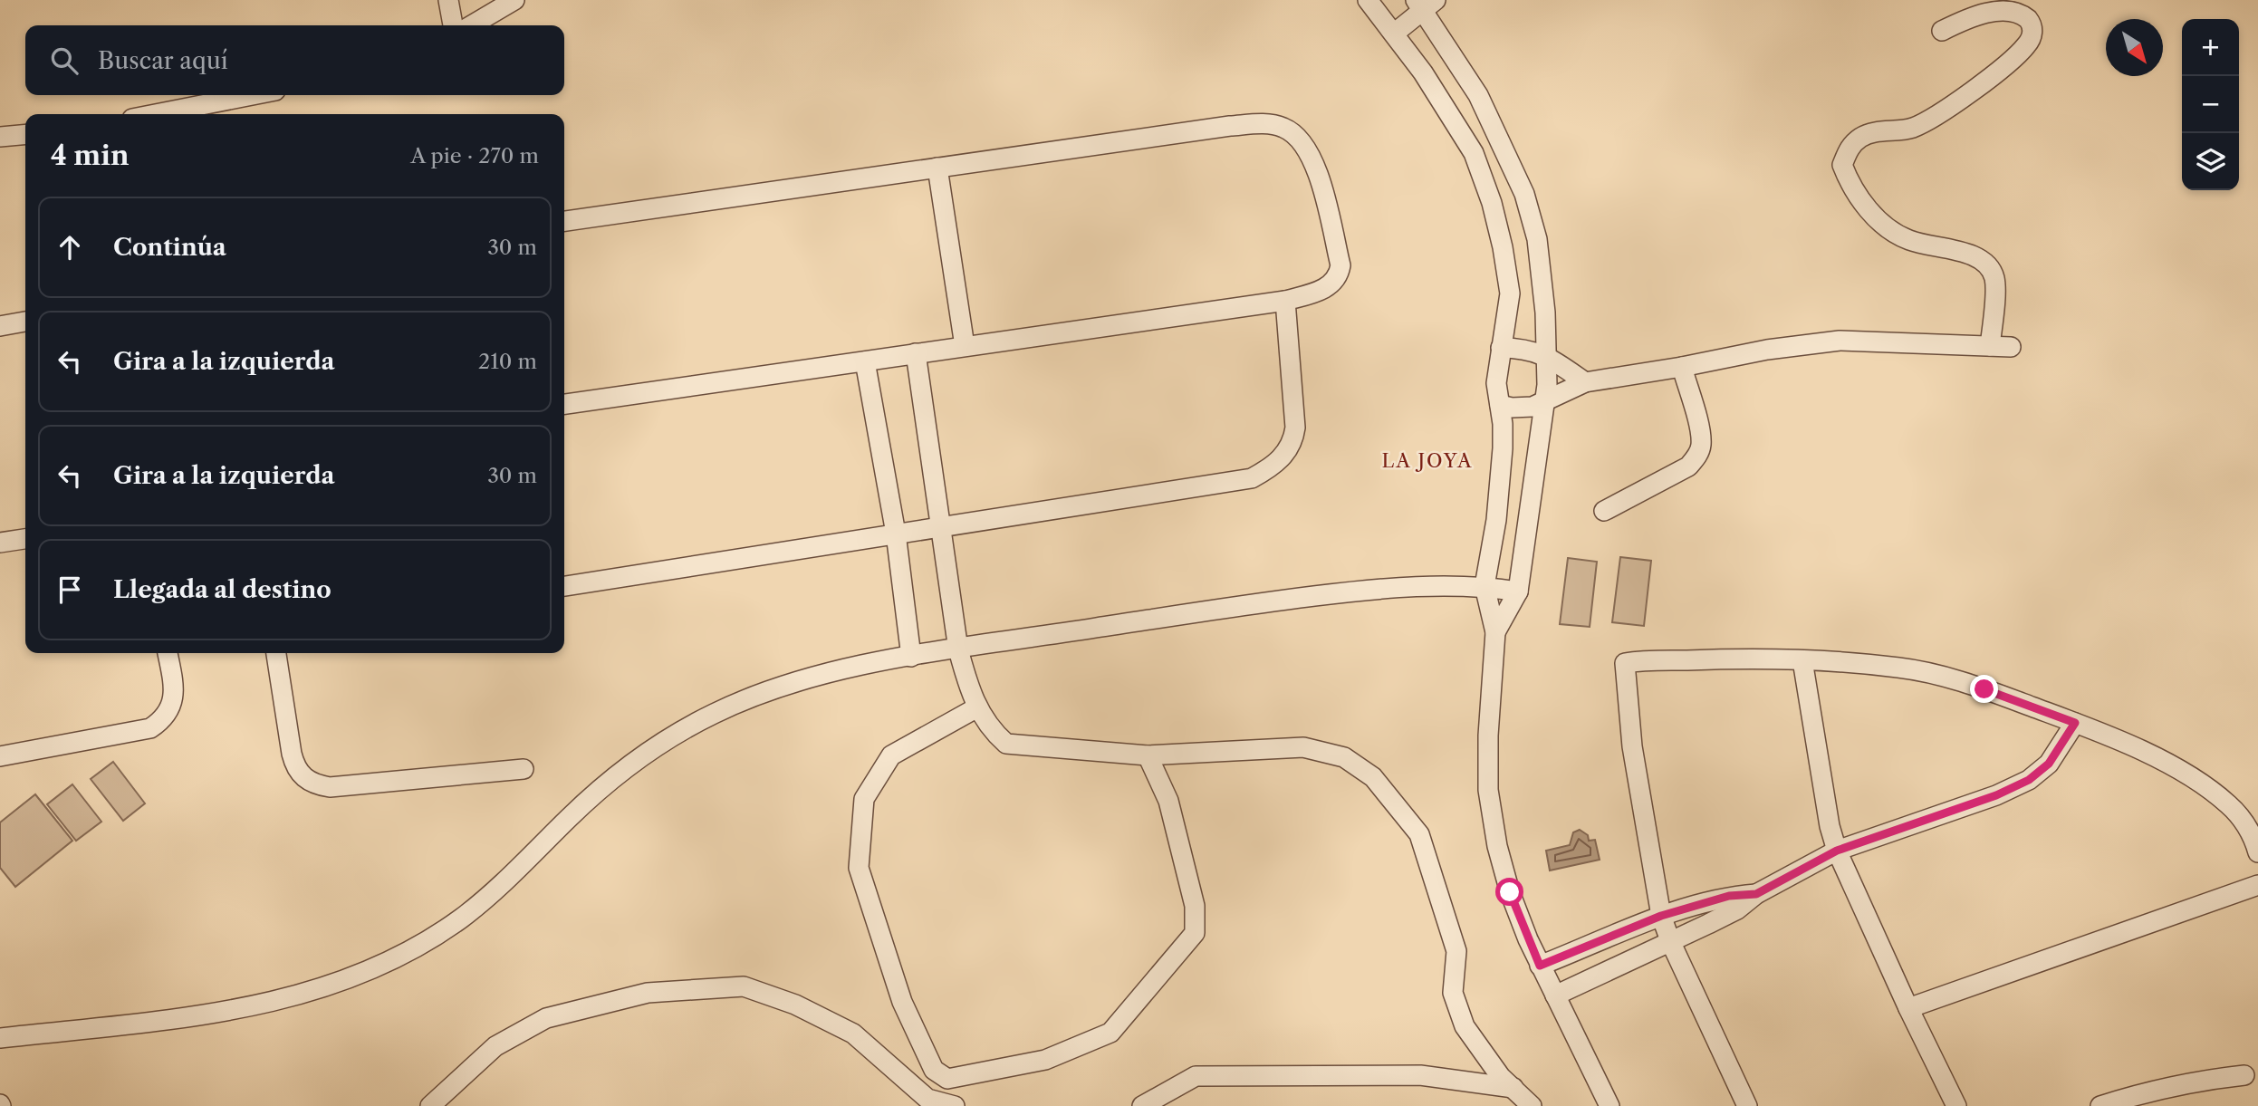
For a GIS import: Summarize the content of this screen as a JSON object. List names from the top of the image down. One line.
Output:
{"districts":["LA JOYA"],"north":"bottom right","page":{"map_buttons":["+","−"],"search":"Buscar aquí","heading":["4 min","A pie · 270 m"],"list":[["Continúa","30 m"],["Gira a la izquierda","210 m"],["Gira a la izquierda","30 m"],"Llegada al destino"]}}
